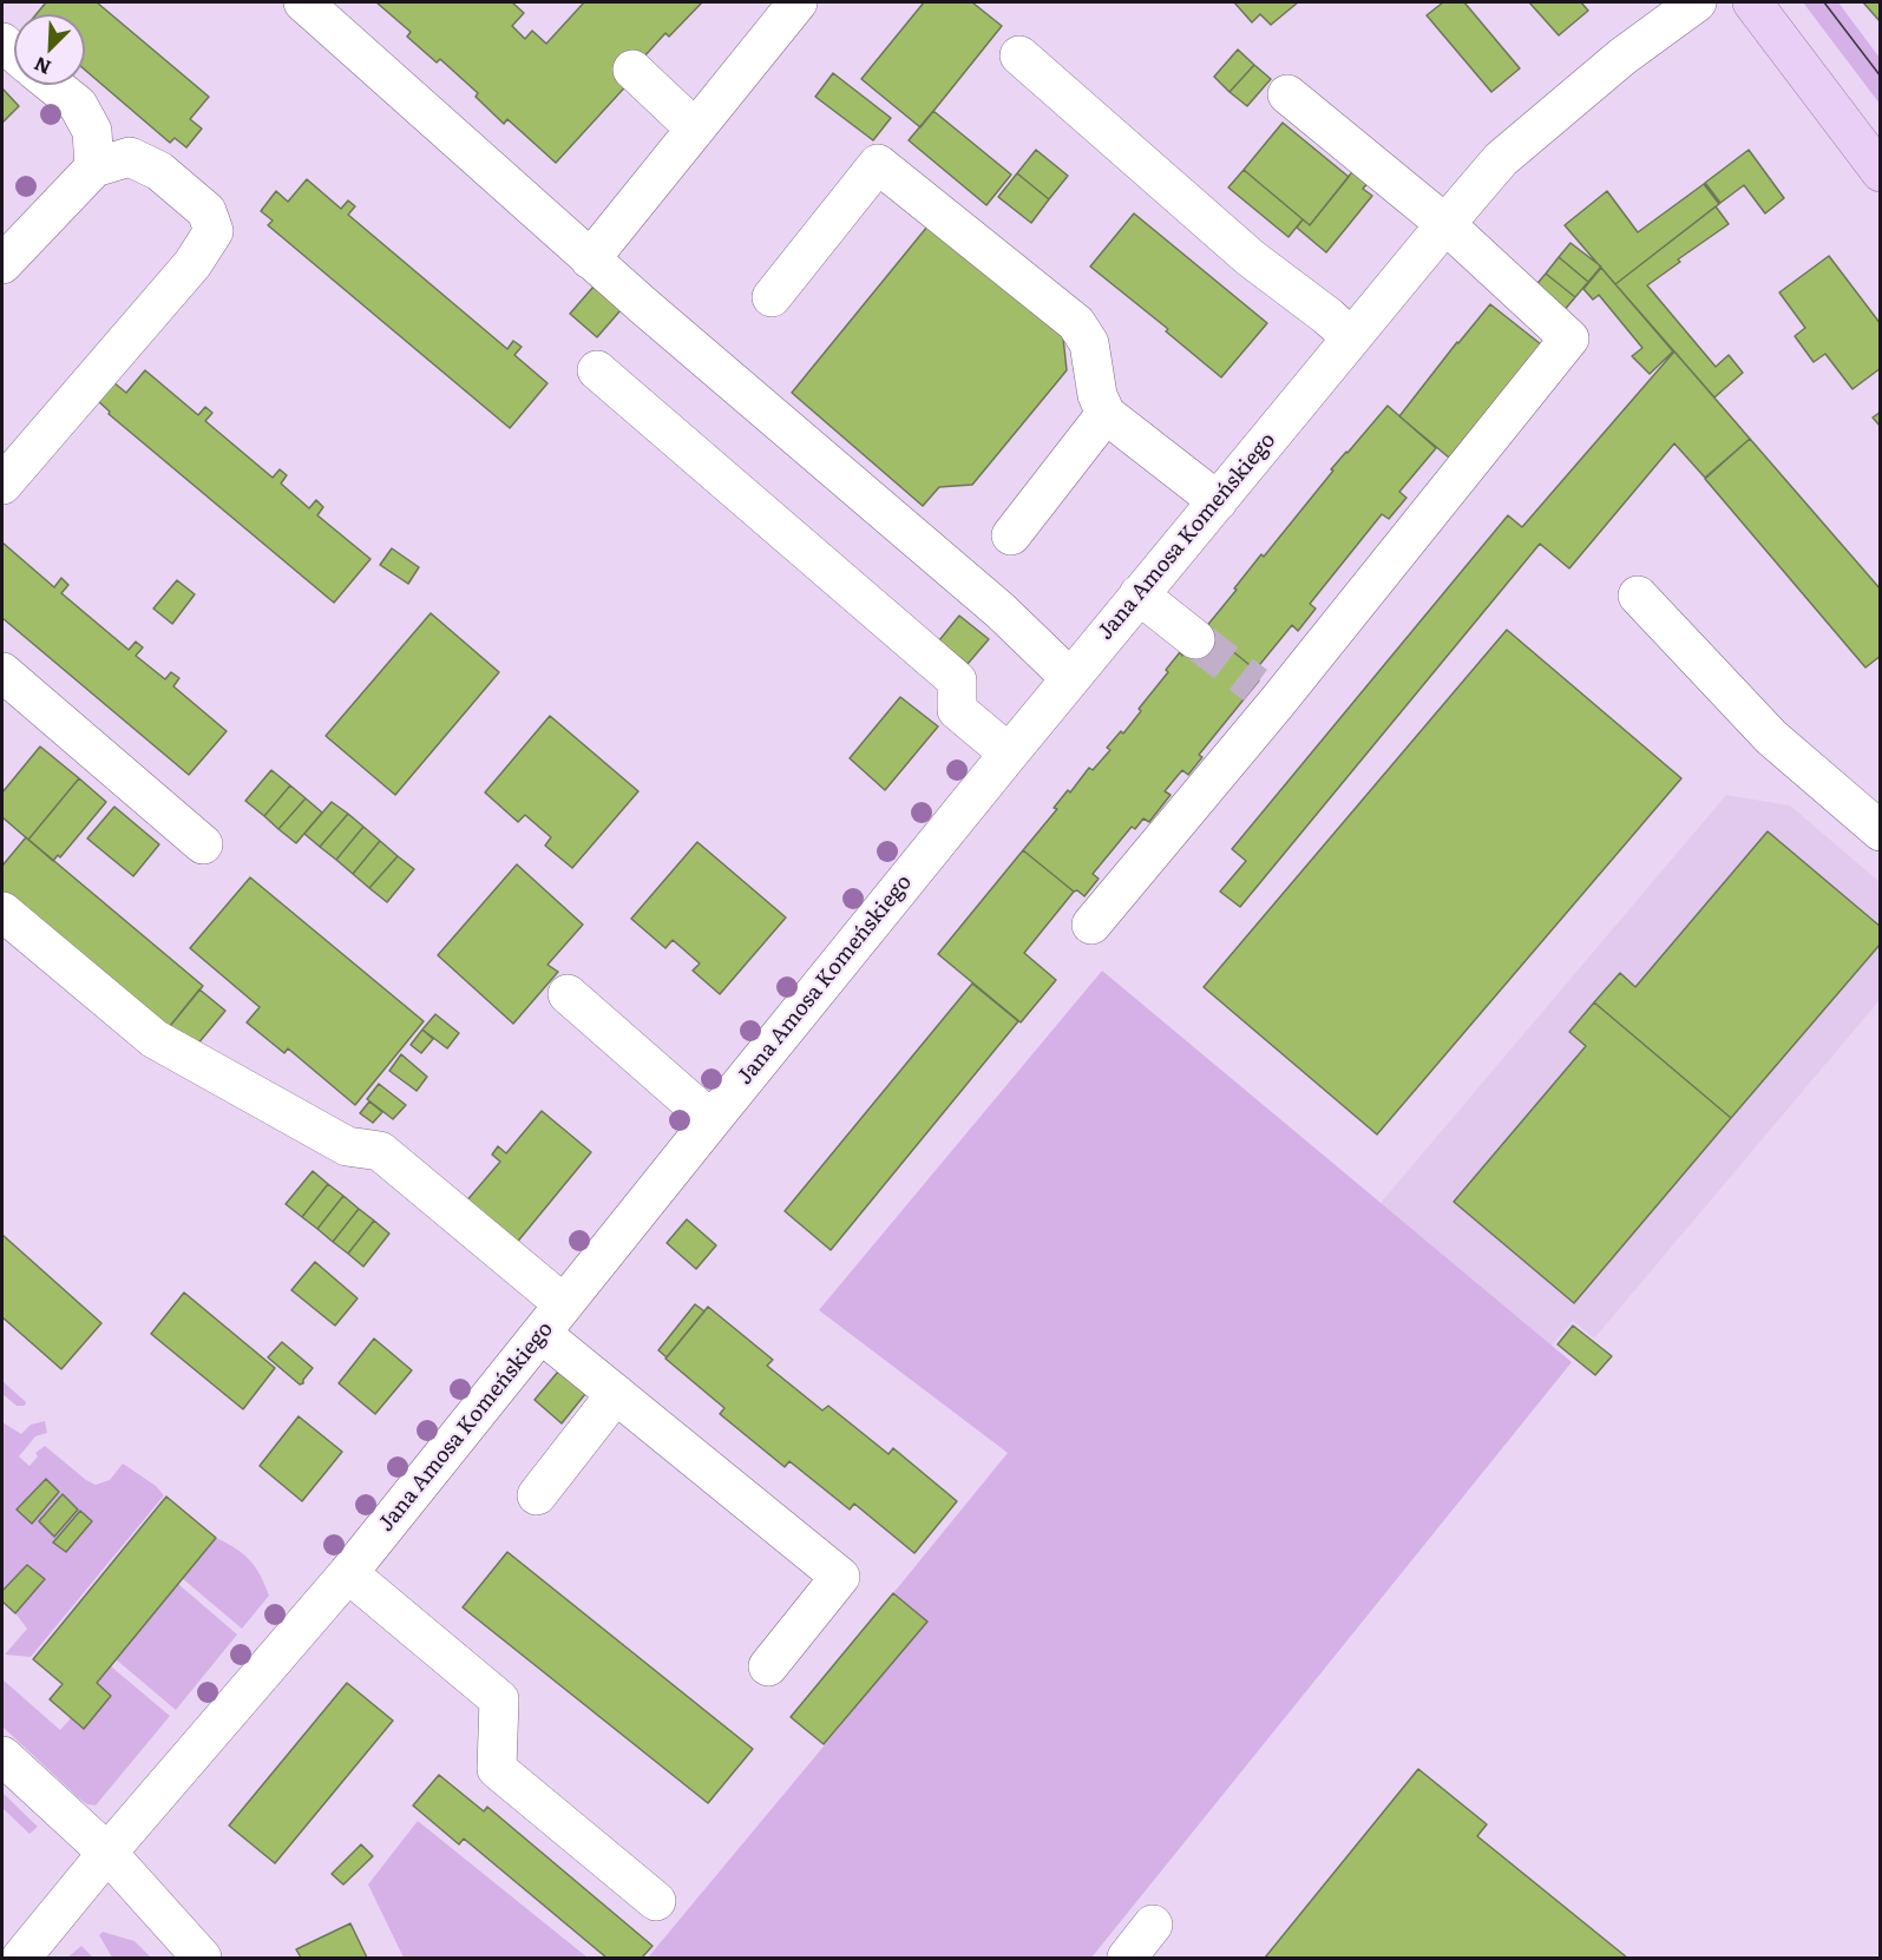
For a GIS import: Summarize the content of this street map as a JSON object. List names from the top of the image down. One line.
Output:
{"streets":{"street":["Jana Amosa Komeńskiego"]},"north":"bottom left"}
